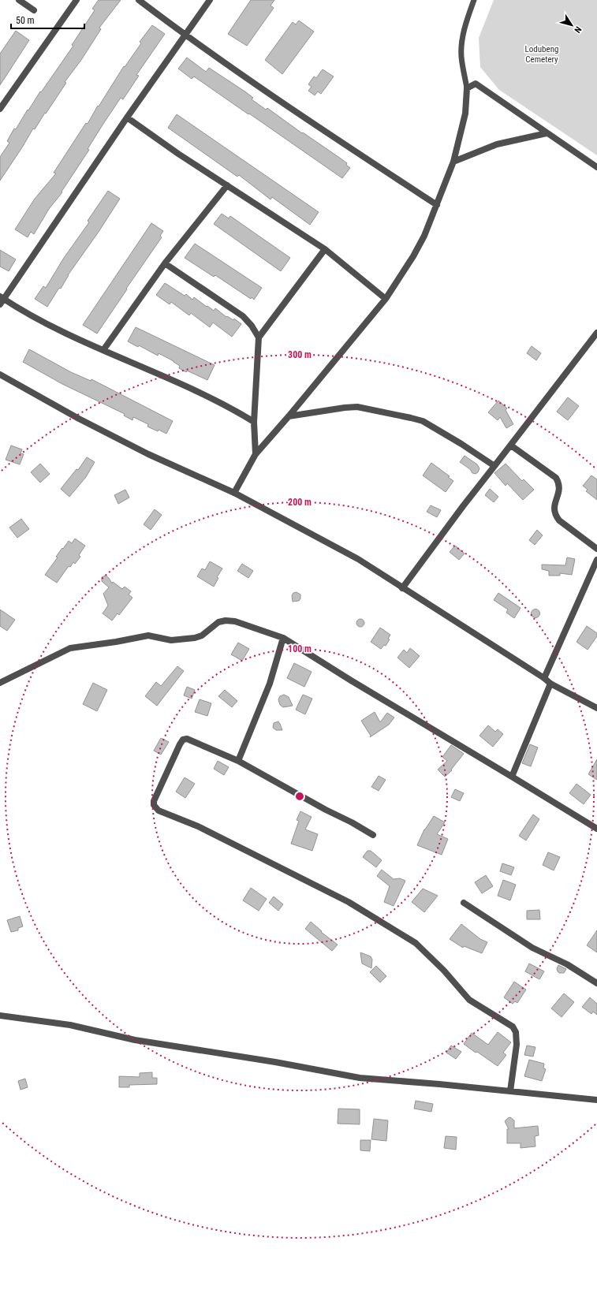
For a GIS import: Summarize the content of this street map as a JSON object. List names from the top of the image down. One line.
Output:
{"parks":["Lodubeng Cemetery"],"scale_bar":"50 m","north":"bottom right","rings":["300 m","200 m","100 m"]}
